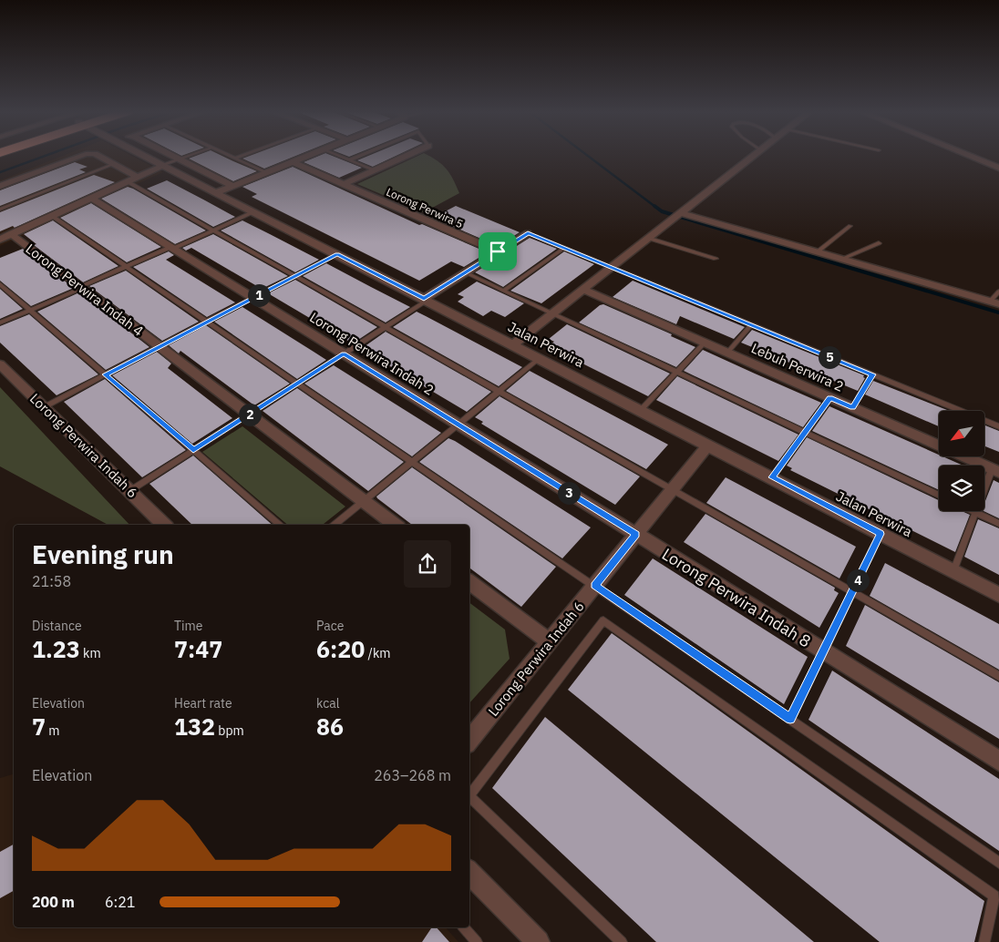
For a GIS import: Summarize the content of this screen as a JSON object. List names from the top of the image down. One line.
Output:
{"streets":{"street":["Lorong Perwira 5","Lorong Perwira Indah 4","Jalan Perwira","Lorong Perwira Indah 2","Lebuh Perwira 2","Lorong Perwira Indah 6","Lorong Perwira Indah 8"]},"crossings":[["Jalan Perwira","Lorong Perwira Indah 6"],["Lorong Perwira Indah 2","Lorong Perwira Indah 6"],["Lorong Perwira Indah 2","Lorong Perwira Indah 8"],["Lorong Perwira Indah 6","Lorong Perwira Indah 8"]],"north":"bottom left","page":{"pins":["1","5","2","3","4"],"heading":["Evening run","21:58"],"stats":[["Distance","1.23 km"],["Time","7:47"],["Pace","6:20 /km"],["Elevation","7 m"],["Heart rate","132 bpm"],["kcal","86"]],"chart":["Elevation","263–268 m"],"list":[{"name":"200 m","note":"6:21"}]}}
